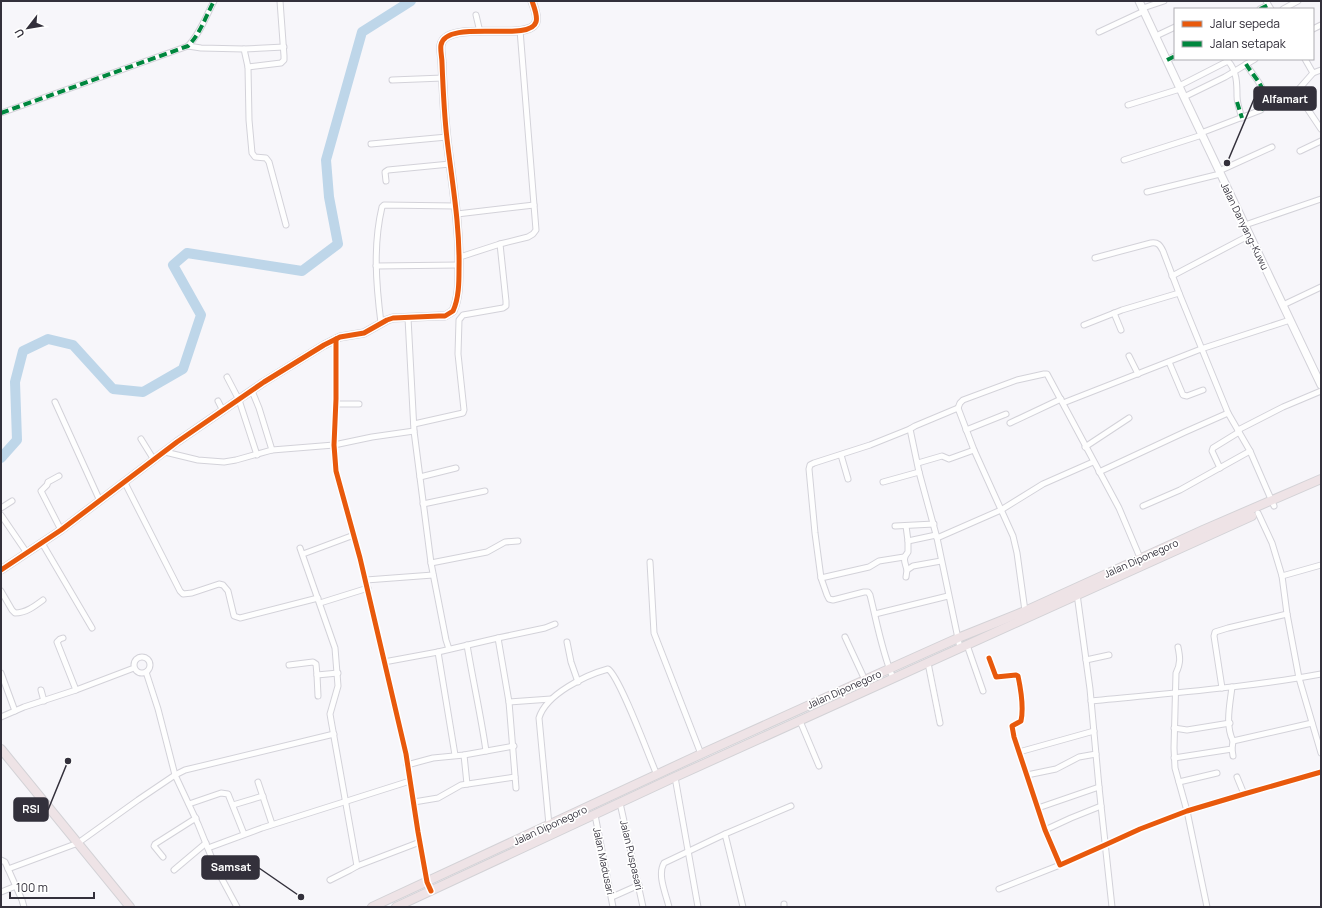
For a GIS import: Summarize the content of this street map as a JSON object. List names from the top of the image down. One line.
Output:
{"streets":{"main road":["Jalan Diponegoro"],"street":["Jalan Danyang-Kuwu","Jalan Puspasari","Jalan Madusari"]},"crossings":[["Jalan Diponegoro","Jalan Puspasari"],["Jalan Diponegoro","Jalan Madusari"]],"places":["Alfamart","RSI","Samsat"],"legend":["Jalur sepeda","Jalan setapak"],"scale_bar":"100 m","north":"bottom left"}
